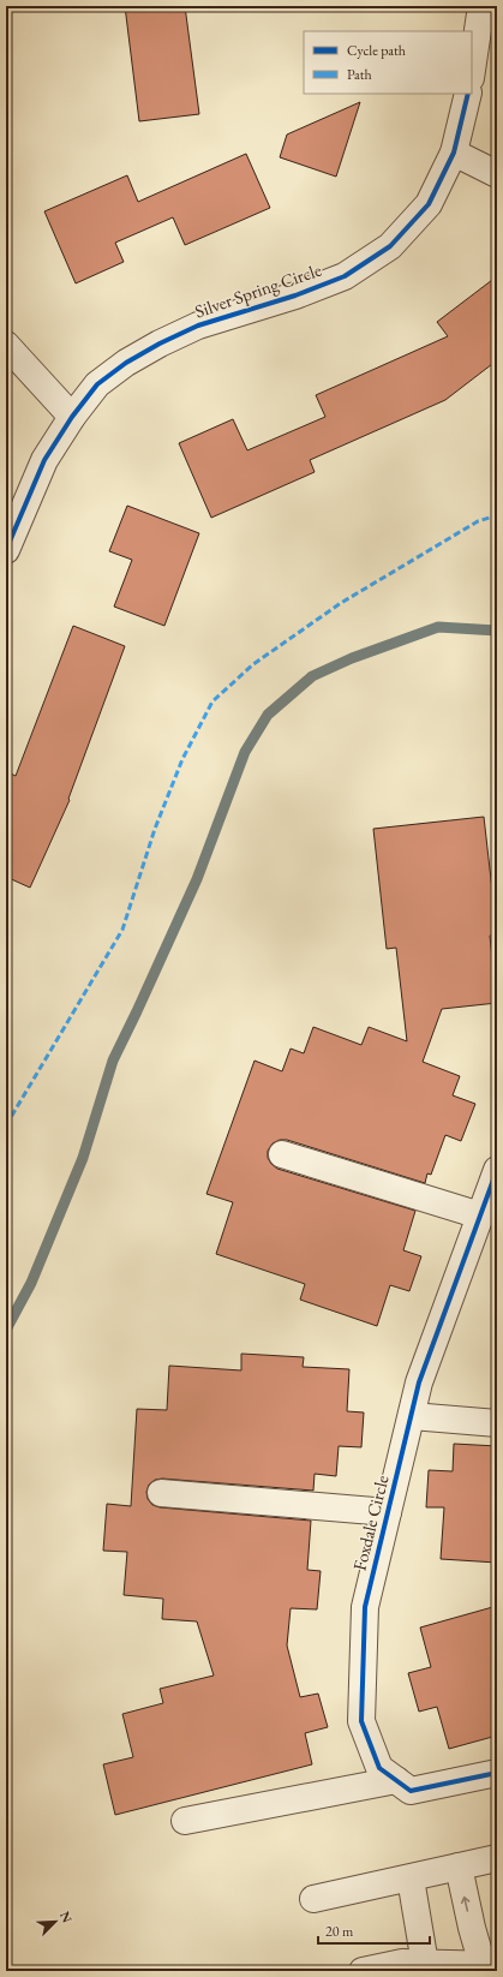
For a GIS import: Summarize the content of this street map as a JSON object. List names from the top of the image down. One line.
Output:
{"streets":{"street":["Silver Spring Circle","Foxdale Circle"]},"legend":["Cycle path","Path"],"scale_bar":"20 m","north":"top right"}
